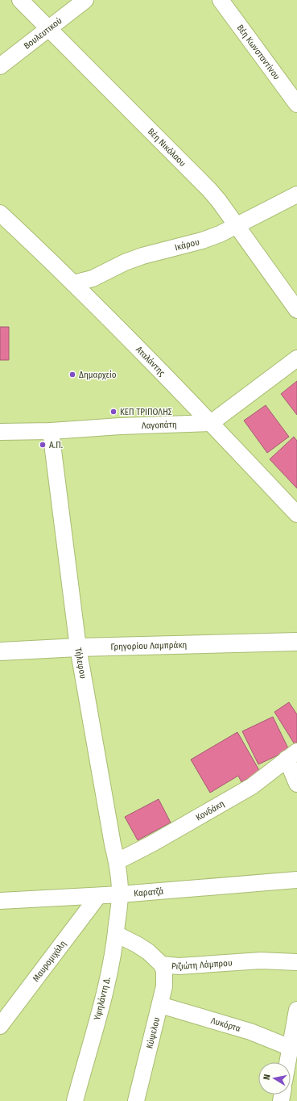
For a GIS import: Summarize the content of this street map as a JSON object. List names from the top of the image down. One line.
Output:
{"streets":{"main road":["Γρηγορίου Λαμπράκη"],"street":["Βουλευτικού","Βέη Κωνσταντίνου","Βέη Νικόλαου","Ικάρου","Αταλάντης","Λαγοπάτη","Τήλεφου","Κονδάκη","Καρατζά","Μαυρομιχάλη","Ριζιώτη Λάμπρου","Υψηλάντη Δ.","Λυκόρτα","Κύψελου"]},"crossings":[["Βουλευτικού","Βέη Νικόλαου"],["Βέη Νικόλαου","Ικάρου"],["Ικάρου","Αταλάντης"],["Αταλάντης","Λαγοπάτη"],["Λαγοπάτη","Τήλεφου"],["Γρηγορίου Λαμπράκη","Τήλεφου"],["Τήλεφου","Κονδάκη"],["Τήλεφου","Καρατζά"],["Τήλεφου","Υψηλάντη Δ."],["Καρατζά","Μαυρομιχάλη"],["Καρατζά","Υψηλάντη Δ."],["Ριζιώτη Λάμπρου","Υψηλάντη Δ."],["Ριζιώτη Λάμπρου","Κύψελου"],["Λυκόρτα","Κύψελου"]],"places":["Δημαρχείο","ΚΕΠ ΤΡΙΠΟΛΗΣ","Α.Π."],"north":"left"}
